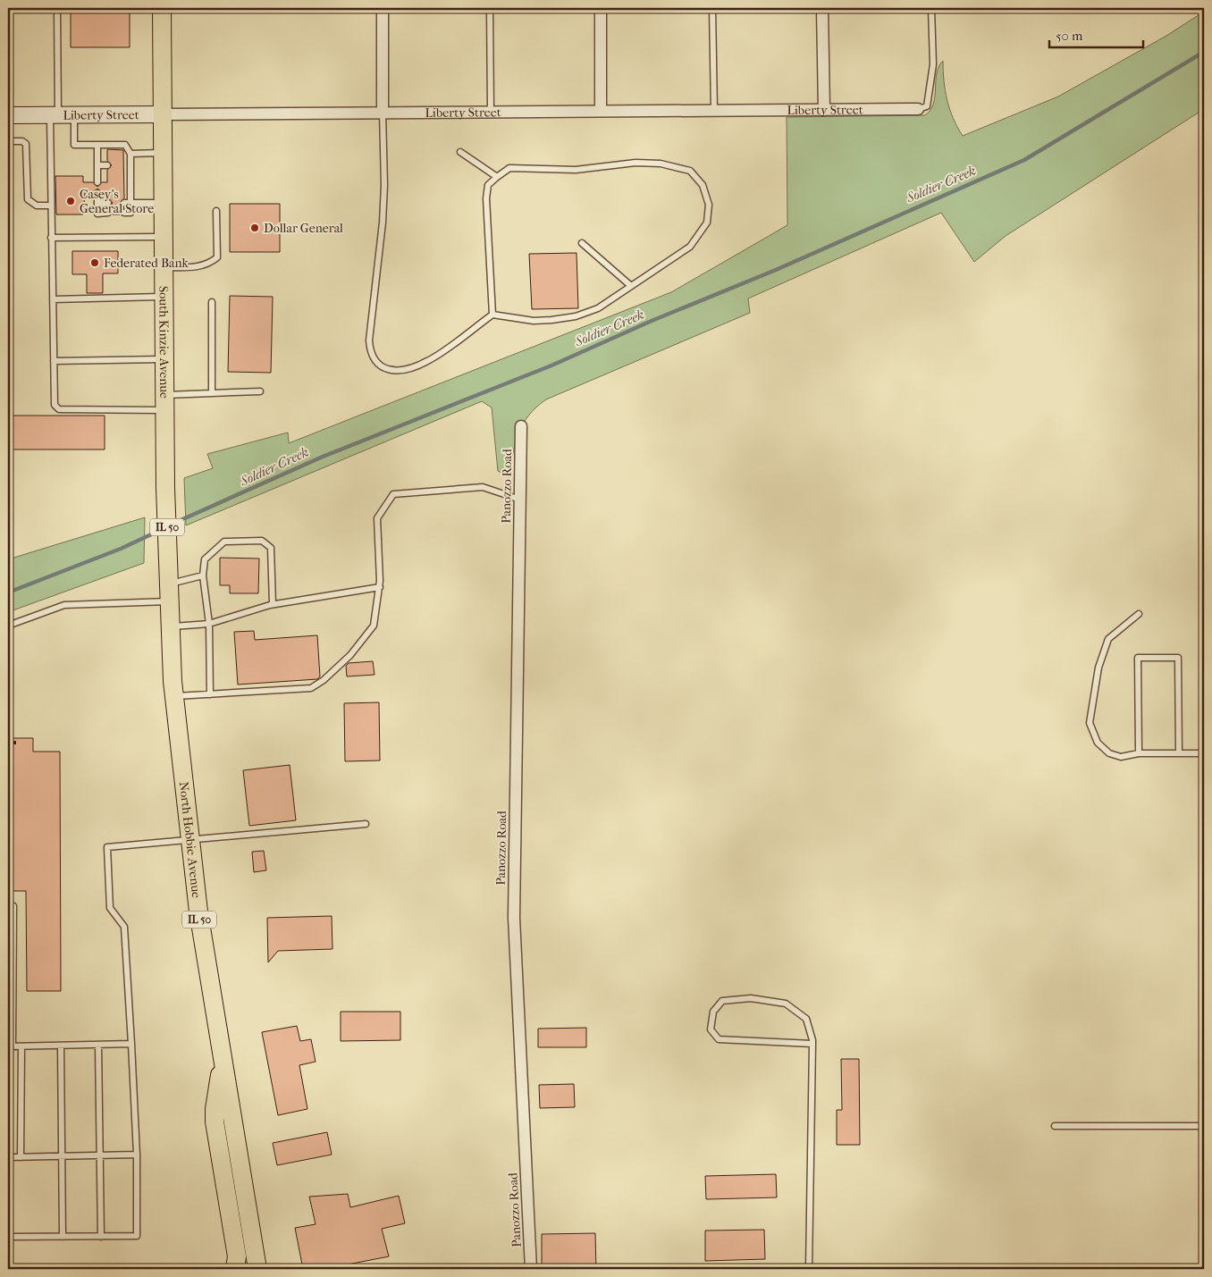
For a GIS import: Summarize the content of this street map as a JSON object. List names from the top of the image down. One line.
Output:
{"streets":{"main road":["South Kinzie Avenue","IL 50","North Hobbie Avenue"],"street":["Liberty Street","Panozzo Road"]},"crossings":[["Liberty Street","South Kinzie Avenue"],["South Kinzie Avenue","North Hobbie Avenue"]],"water":["Soldier Creek"],"places":["Casey's General Store","Dollar General","Federated Bank"],"scale_bar":"50 m"}
